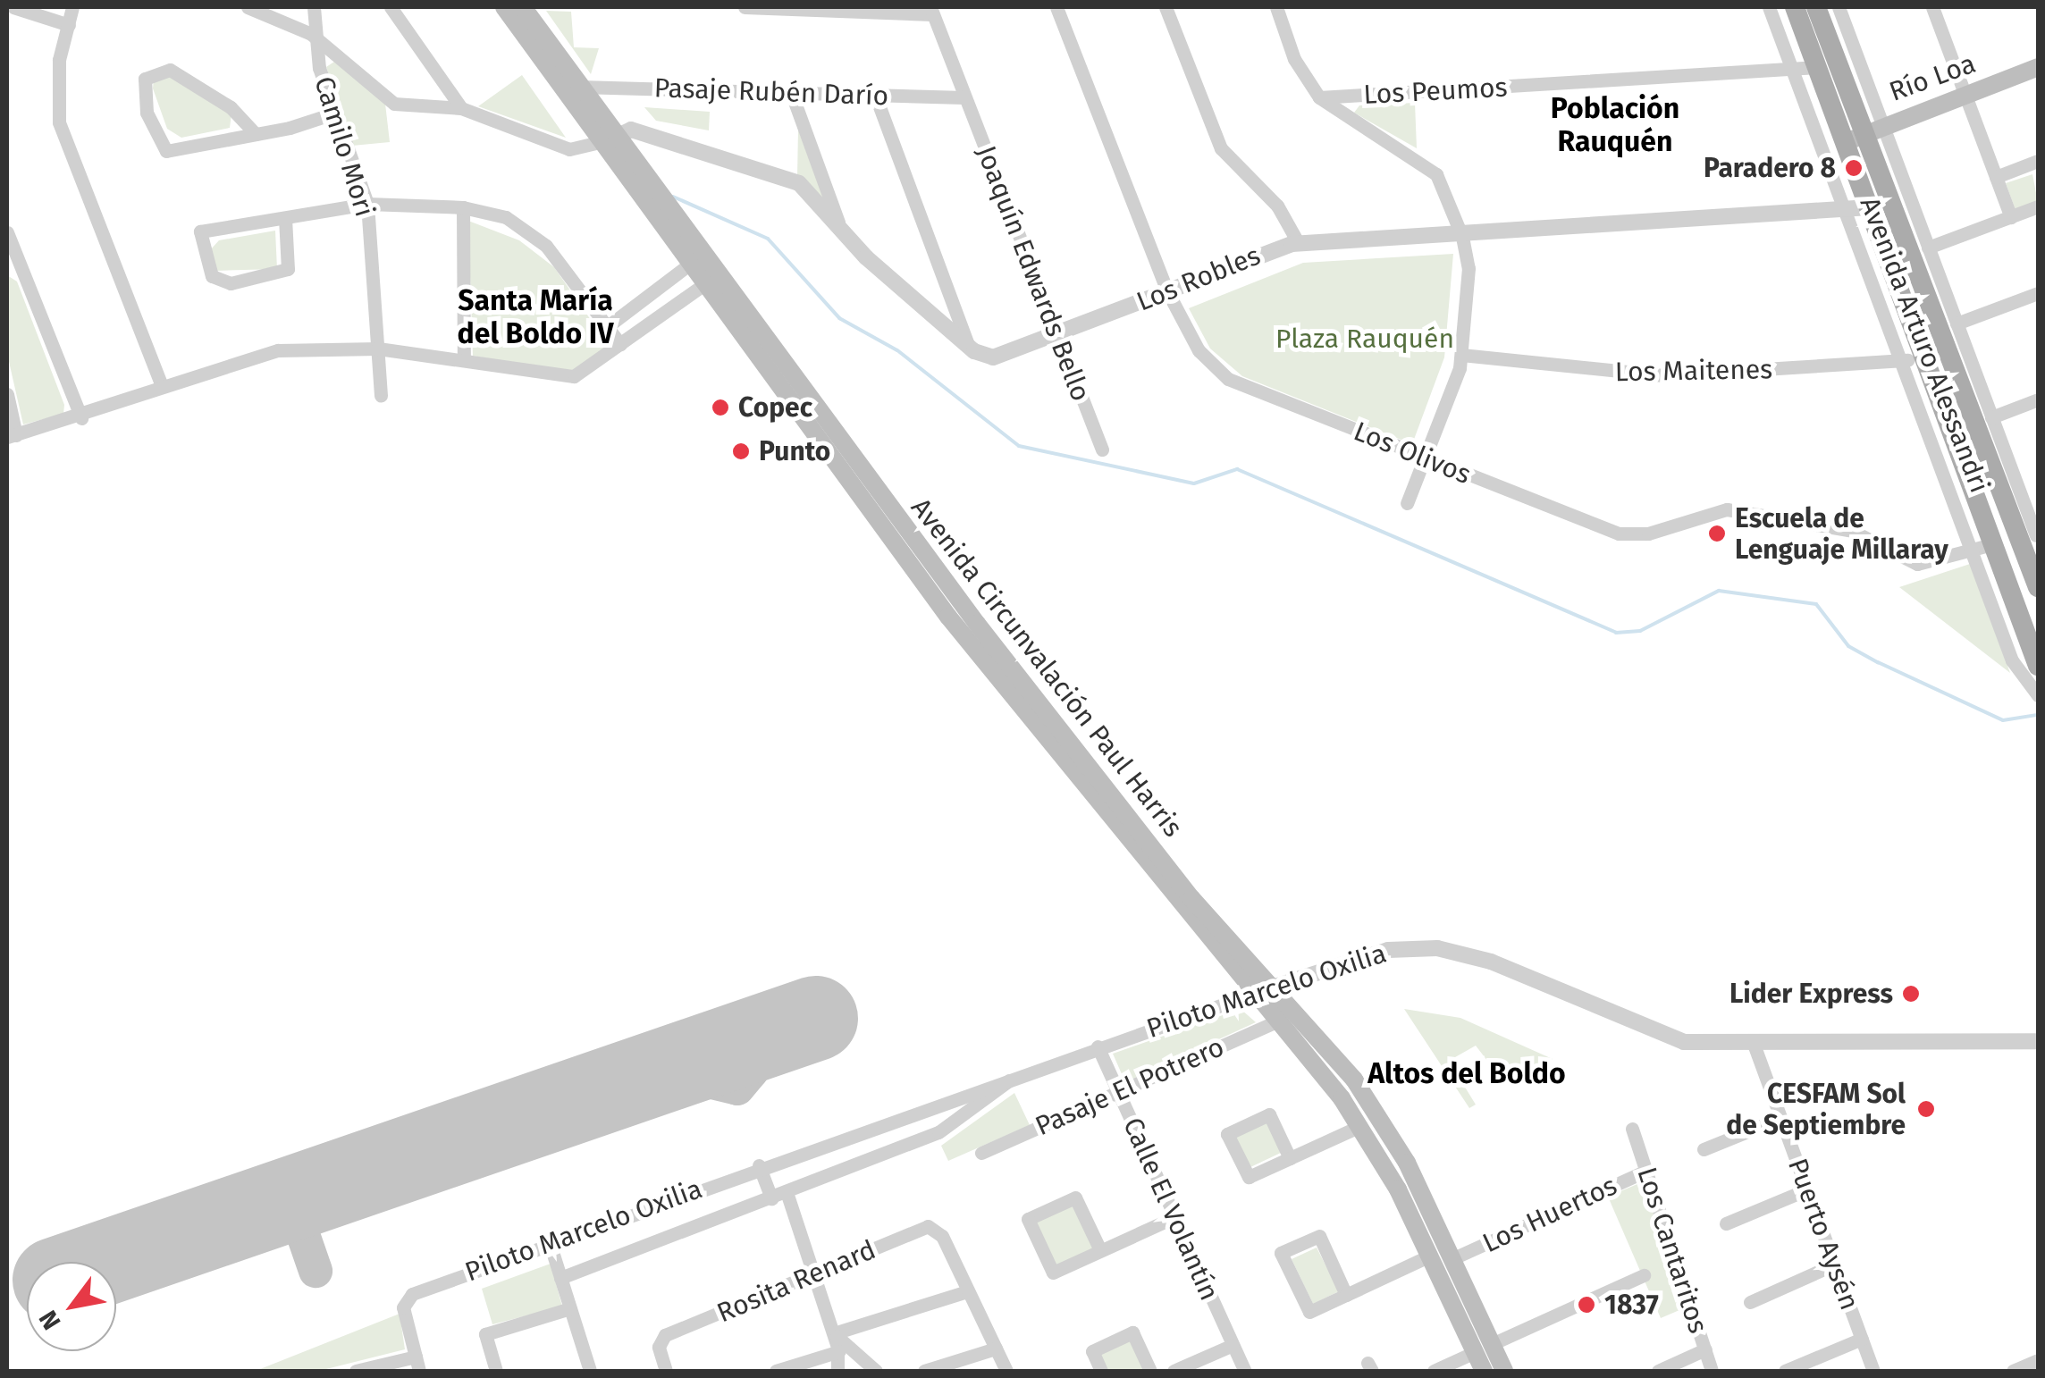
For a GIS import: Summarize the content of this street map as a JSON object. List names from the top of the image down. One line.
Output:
{"streets":{"main road":["Río Loa","Avenida Arturo Alessandri","Avenida Circunvalación Paul Harris"],"street":["Los Peumos","Pasaje Rubén Darío","Camilo Mori","Joaquín Edwards Bello","Los Robles","Los Maitenes","Los Olivos","Piloto Marcelo Oxilia","Pasaje El Potrero","Calle El Volantín","Los Huertos","Puerto Aysén","Los Cantaritos","Rosita Renard"]},"crossings":[["Río Loa","Avenida Arturo Alessandri"],["Los Peumos","Avenida Arturo Alessandri"],["Pasaje Rubén Darío","Joaquín Edwards Bello"],["Pasaje Rubén Darío","Avenida Circunvalación Paul Harris"],["Joaquín Edwards Bello","Los Robles"],["Los Robles","Avenida Arturo Alessandri"],["Los Robles","Los Olivos"],["Avenida Arturo Alessandri","Los Maitenes"],["Avenida Arturo Alessandri","Los Olivos"],["Avenida Circunvalación Paul Harris","Piloto Marcelo Oxilia"],["Avenida Circunvalación Paul Harris","Pasaje El Potrero"],["Avenida Circunvalación Paul Harris","Los Huertos"],["Piloto Marcelo Oxilia","Calle El Volantín"],["Piloto Marcelo Oxilia","Puerto Aysén"],["Pasaje El Potrero","Calle El Volantín"],["Los Huertos","Los Cantaritos"]],"districts":["Población Rauquén","Santa María del Boldo IV","Altos del Boldo"],"parks":["Plaza Rauquén"],"places":["Paradero 8","Copec","Punto","Escuela de Lenguaje Millaray","Lider Express","CESFAM Sol de Septiembre","1837"],"north":"bottom left"}
